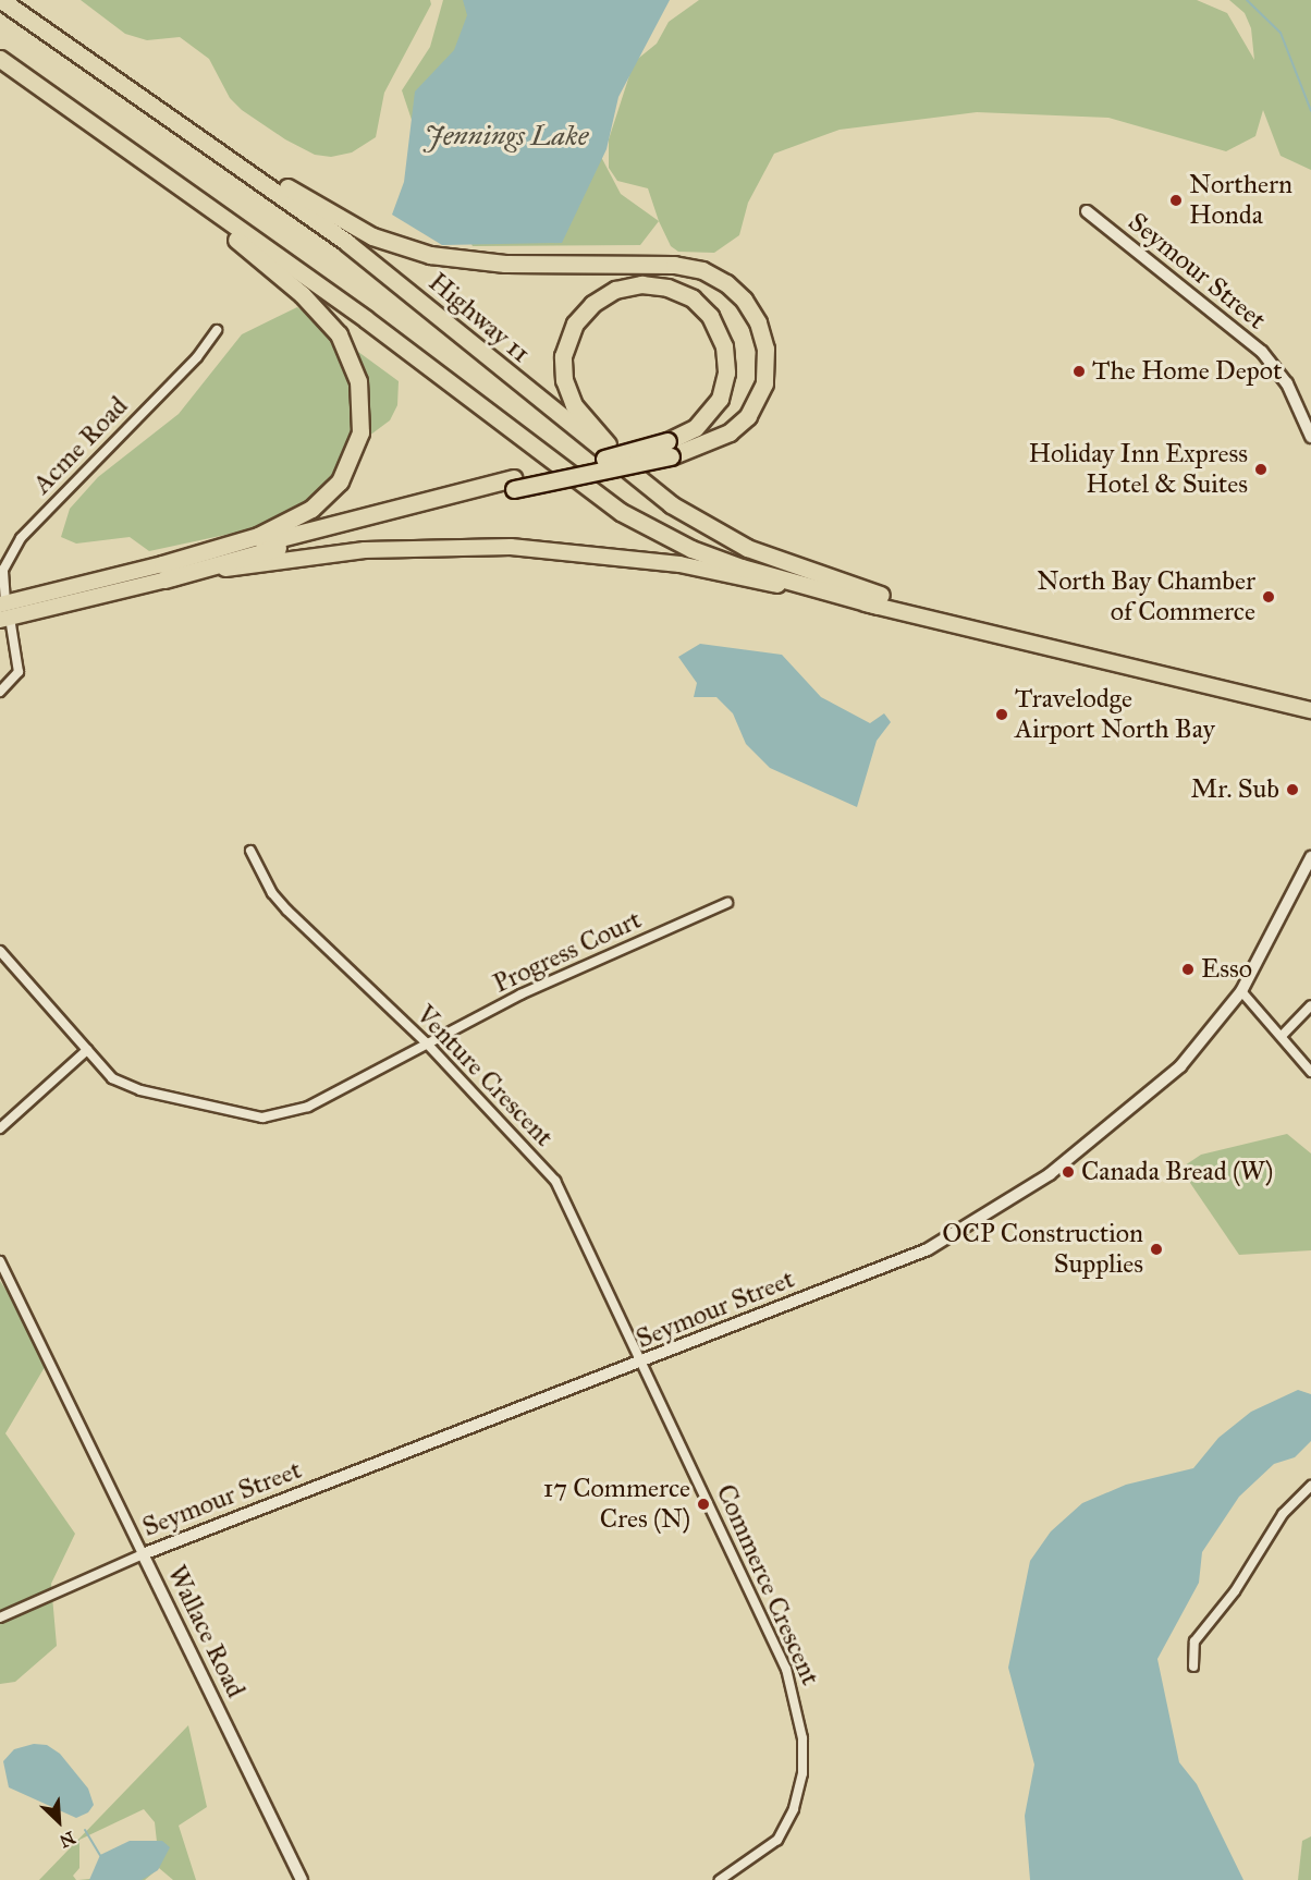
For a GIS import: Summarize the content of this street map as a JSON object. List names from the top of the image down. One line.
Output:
{"streets":{"highway":["Highway 11"],"street":["Seymour Street","Acme Road","Progress Court","Venture Crescent","Commerce Crescent","Wallace Road"]},"crossings":[["Seymour Street","Venture Crescent"],["Seymour Street","Commerce Crescent"],["Seymour Street","Wallace Road"],["Progress Court","Venture Crescent"],["Venture Crescent","Commerce Crescent"]],"water":["Jennings Lake"],"places":["Northern Honda","The Home Depot","Holiday Inn Express Hotel & Suites","North Bay Chamber of Commerce","Travelodge Airport North Bay","Mr. Sub","Esso","Canada Bread (W)","OCP Construction Supplies","17 Commerce Cres (N)"],"north":"bottom right"}
